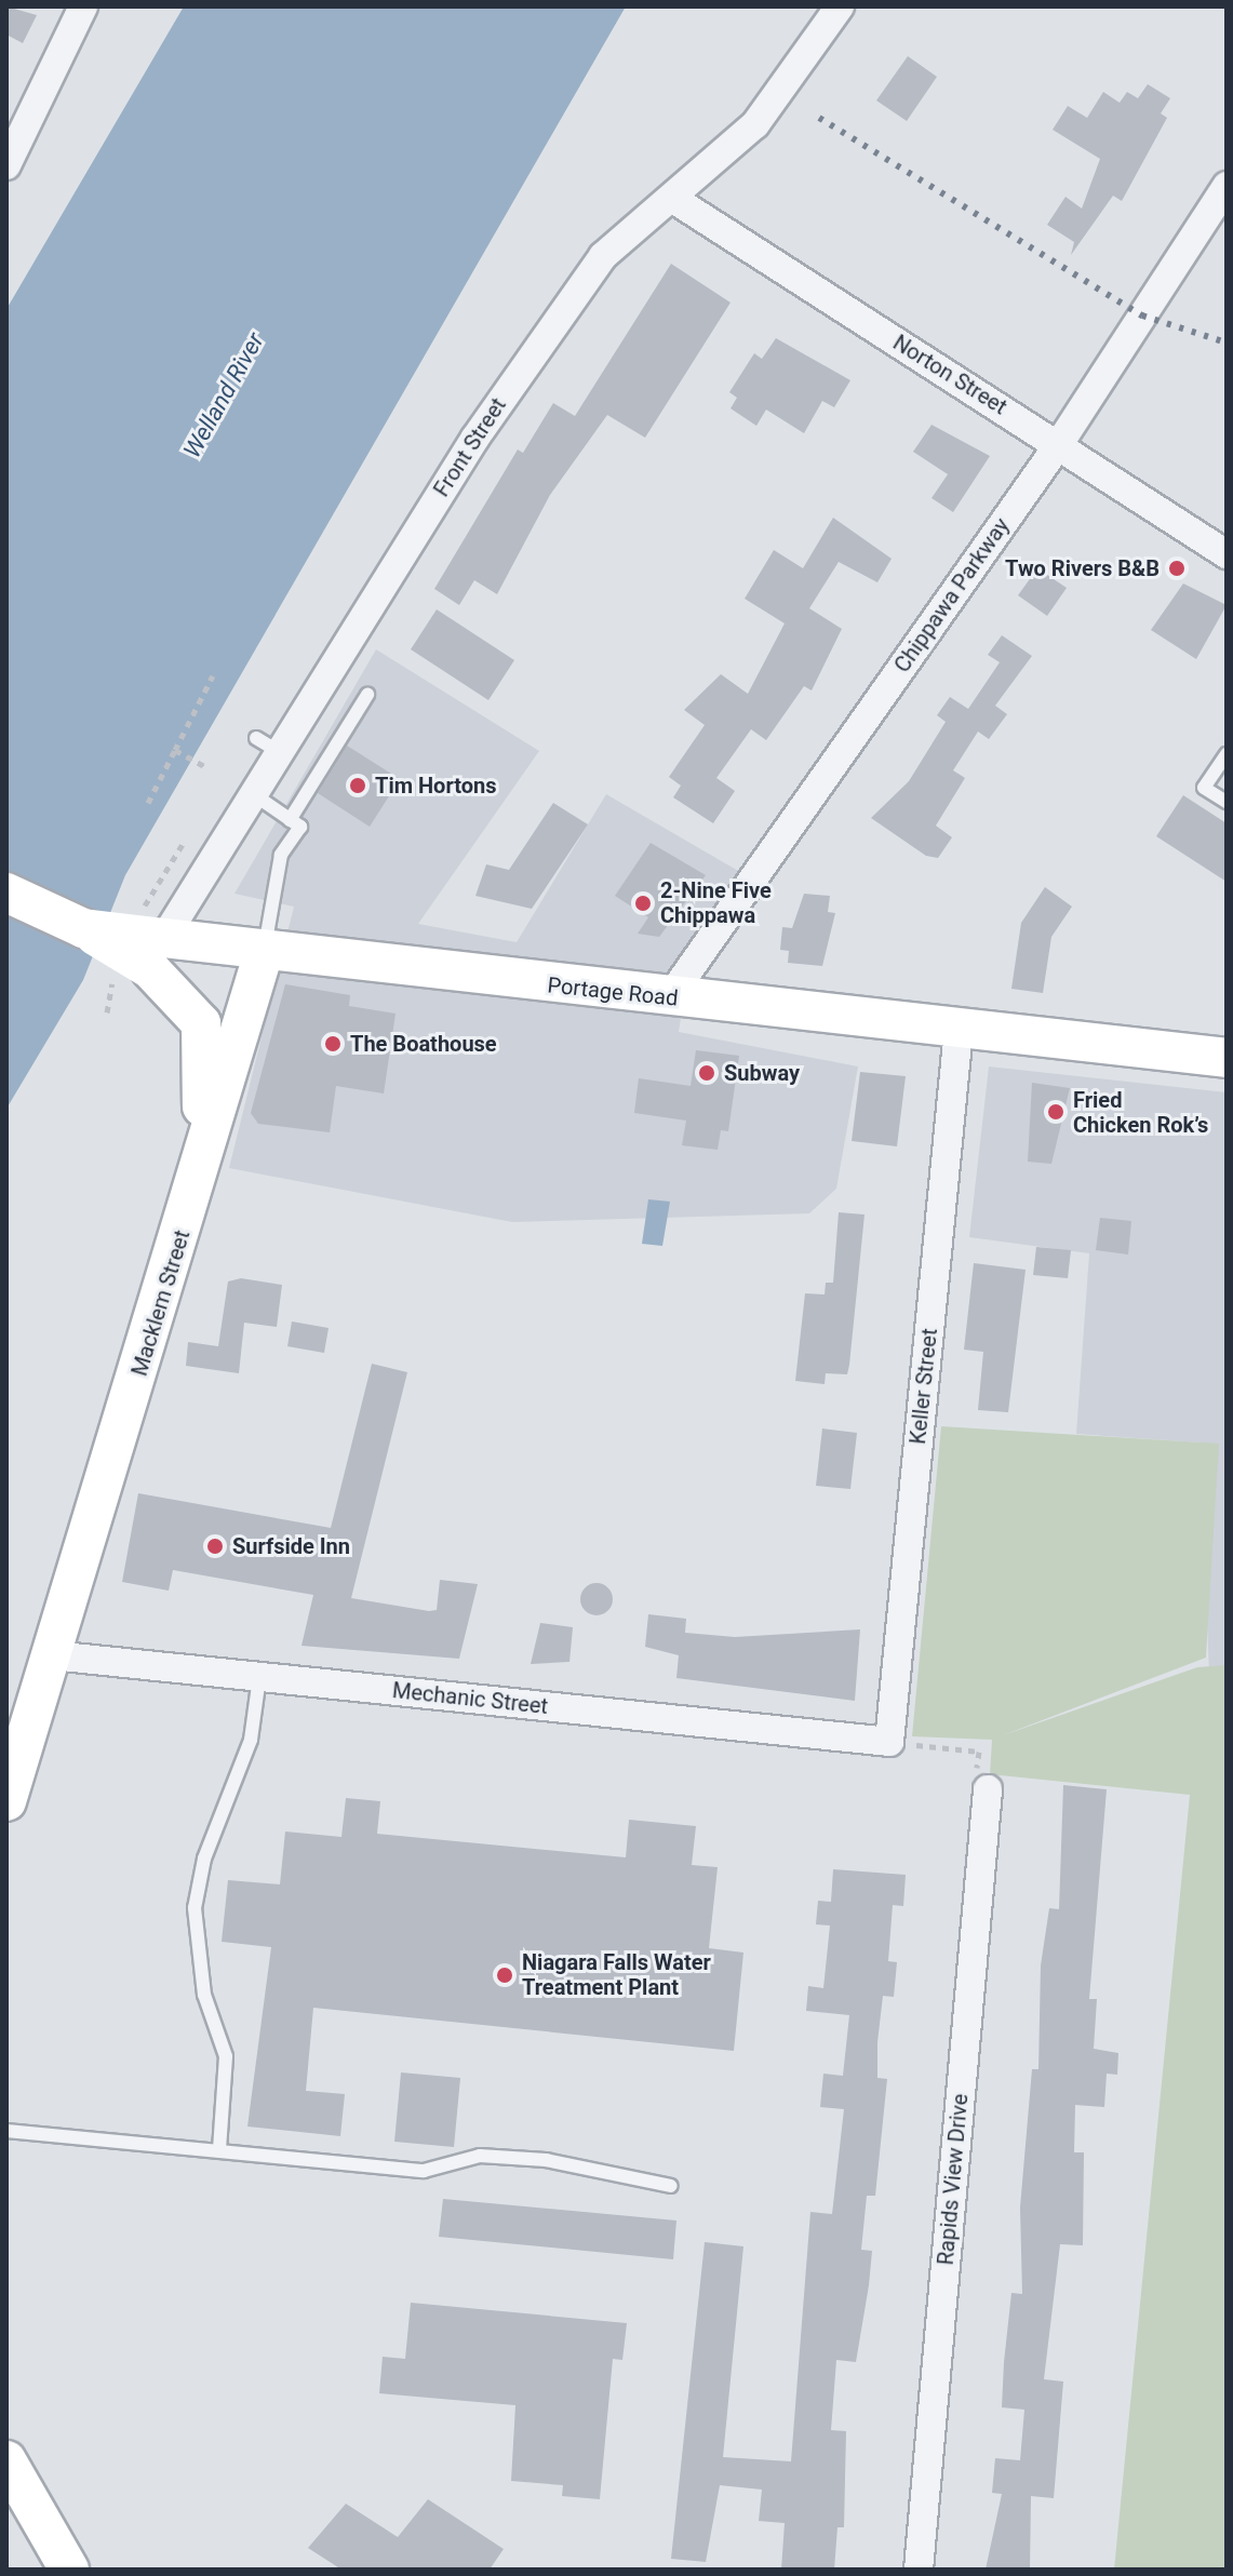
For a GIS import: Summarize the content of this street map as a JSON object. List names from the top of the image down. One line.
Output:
{"streets":{"main road":["Portage Road","Macklem Street"],"street":["Norton Street","Front Street","Chippawa Parkway","Keller Street","Mechanic Street","Rapids View Drive"]},"crossings":[["Norton Street","Front Street"],["Norton Street","Chippawa Parkway"],["Front Street","Portage Road"],["Chippawa Parkway","Portage Road"],["Portage Road","Macklem Street"],["Portage Road","Keller Street"],["Macklem Street","Mechanic Street"],["Keller Street","Mechanic Street"]],"water":["Welland River"],"places":["Two Rivers B&B","Tim Hortons","2-Nine Five Chippawa","The Boathouse","Subway","Fried Chicken Rok’s","Surfside Inn","Niagara Falls Water Treatment Plant"]}
